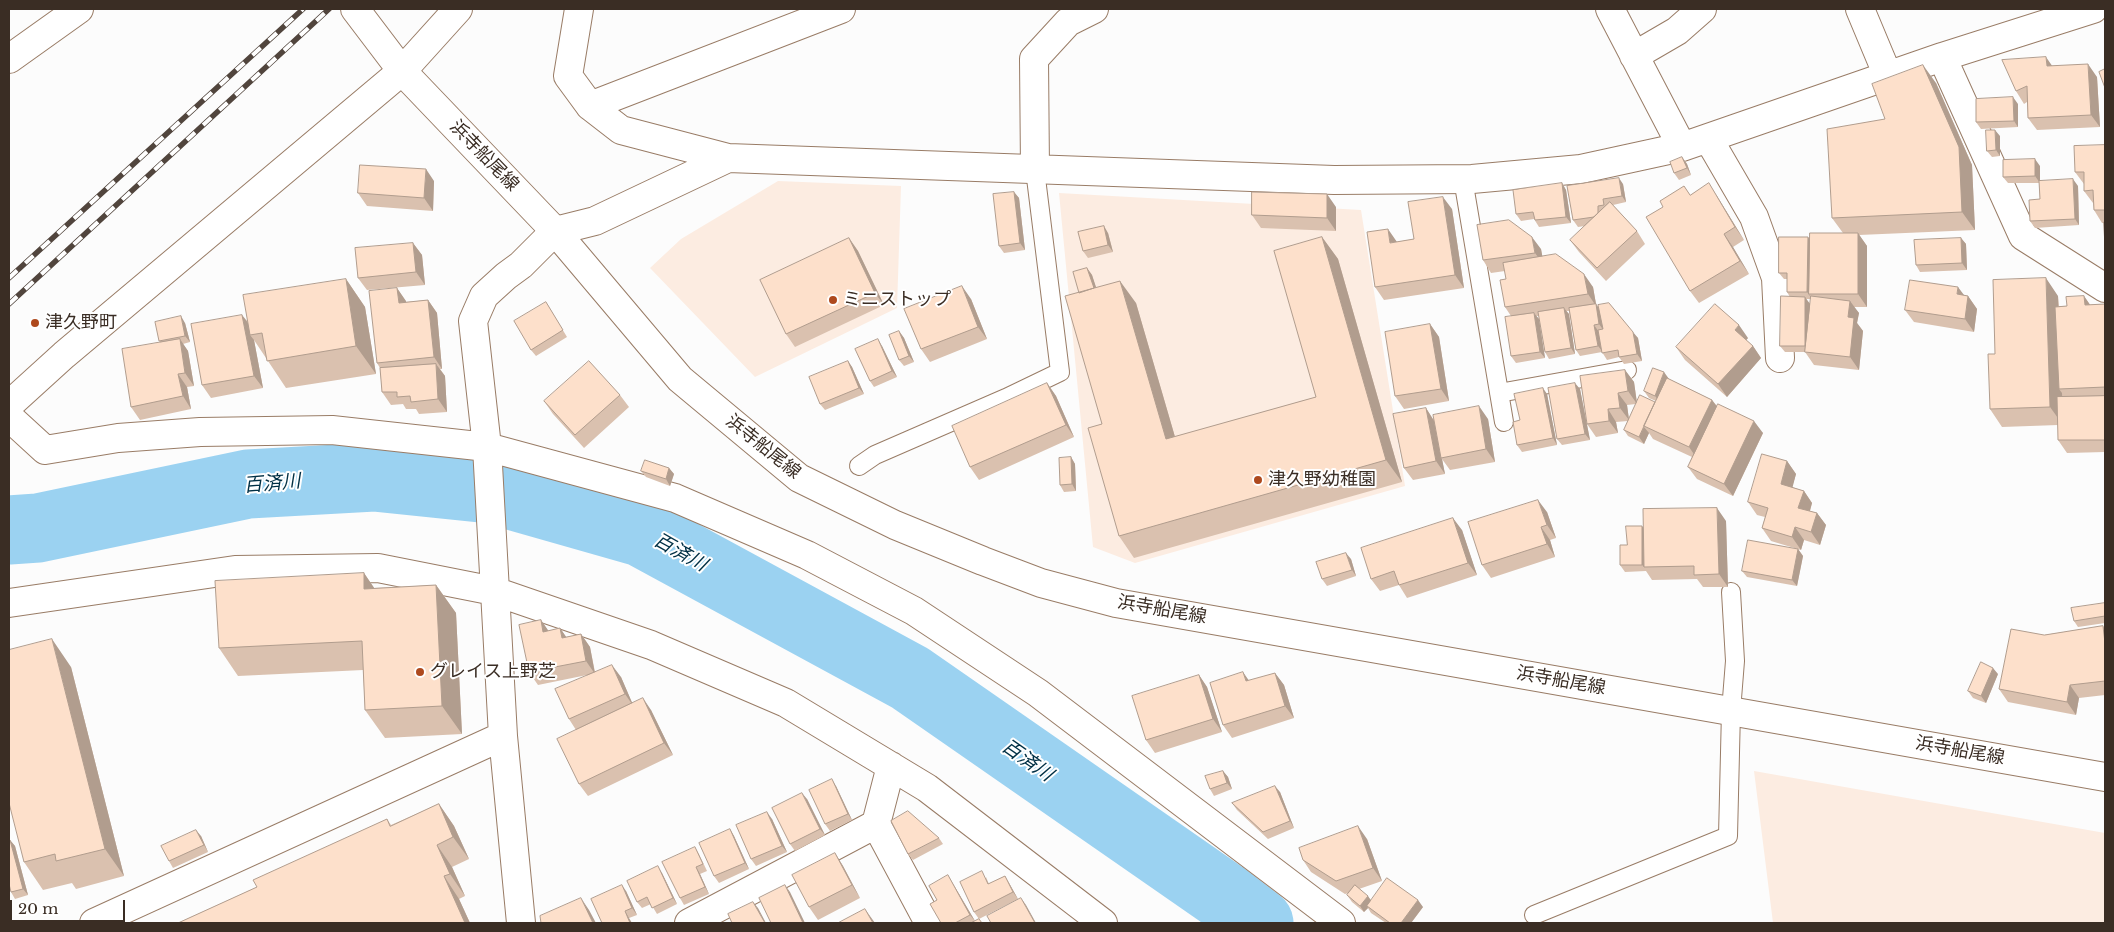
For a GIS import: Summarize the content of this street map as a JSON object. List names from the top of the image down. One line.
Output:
{"streets":{"street":["浜寺船尾線"]},"water":["百済川"],"places":["ミニストップ","津久野町","津久野幼稚園","グレイス上野芝"],"scale_bar":"20 m"}
